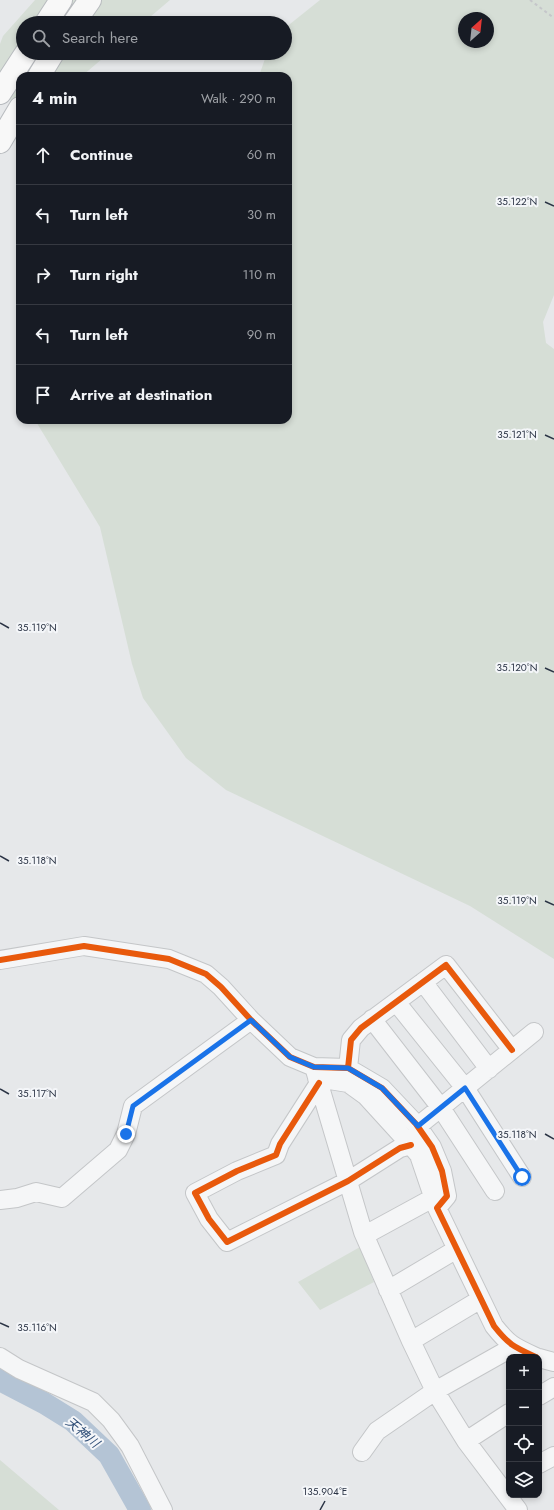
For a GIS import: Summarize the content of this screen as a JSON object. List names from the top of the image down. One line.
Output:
{"water":["天神川"],"north":"top right","page":{"search":"Search here","heading":["4 min","Walk · 290 m"],"list":[["Continue","60 m"],["Turn left","30 m"],["Turn right","110 m"],["Turn left","90 m"],"Arrive at destination"],"map_buttons":["+","−"]},"coordinates":["35.122°N","35.121°N","35.119°N","35.120°N","35.118°N","35.117°N","35.116°N","135.904°E"]}
